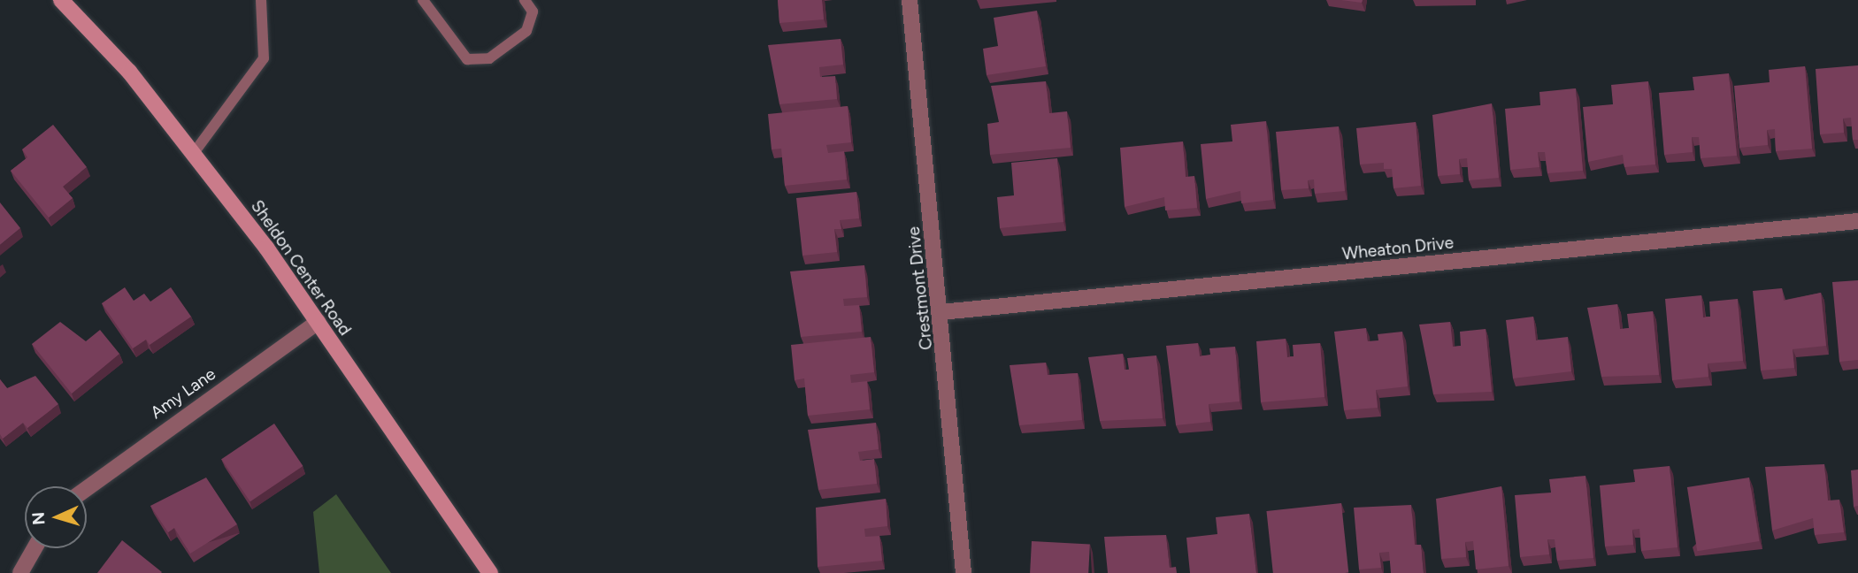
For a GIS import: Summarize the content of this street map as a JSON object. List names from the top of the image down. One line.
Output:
{"streets":{"main road":["Sheldon Center Road"],"street":["Wheaton Drive","Crestmont Drive","Amy Lane"]},"crossings":[["Wheaton Drive","Crestmont Drive"],["Sheldon Center Road","Amy Lane"]],"north":"left"}
